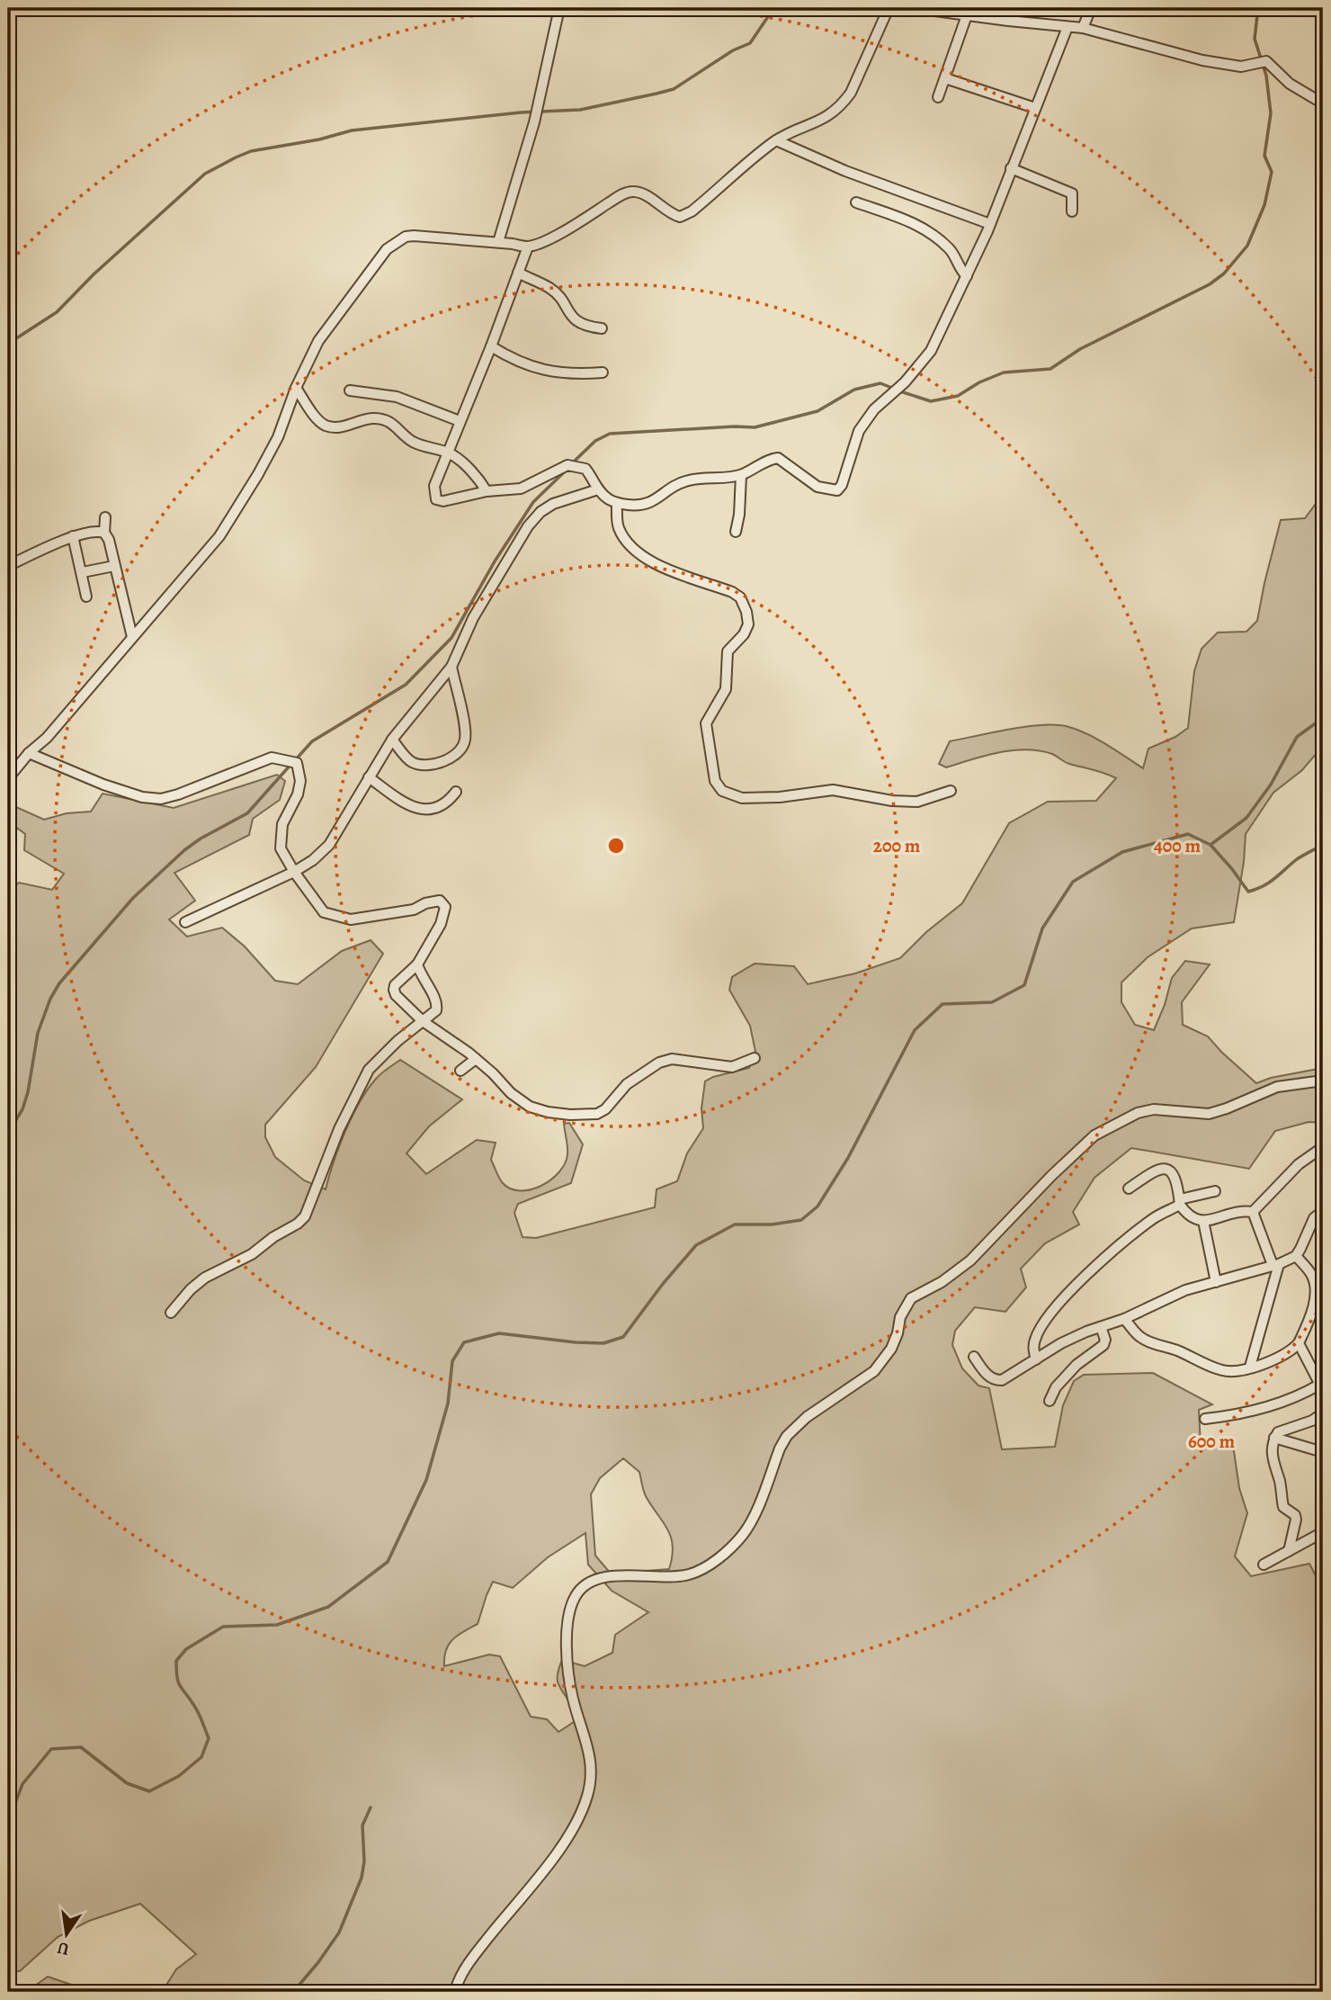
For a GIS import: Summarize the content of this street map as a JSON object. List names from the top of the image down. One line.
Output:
{"north":"bottom","rings":["200 m","400 m","600 m"]}
